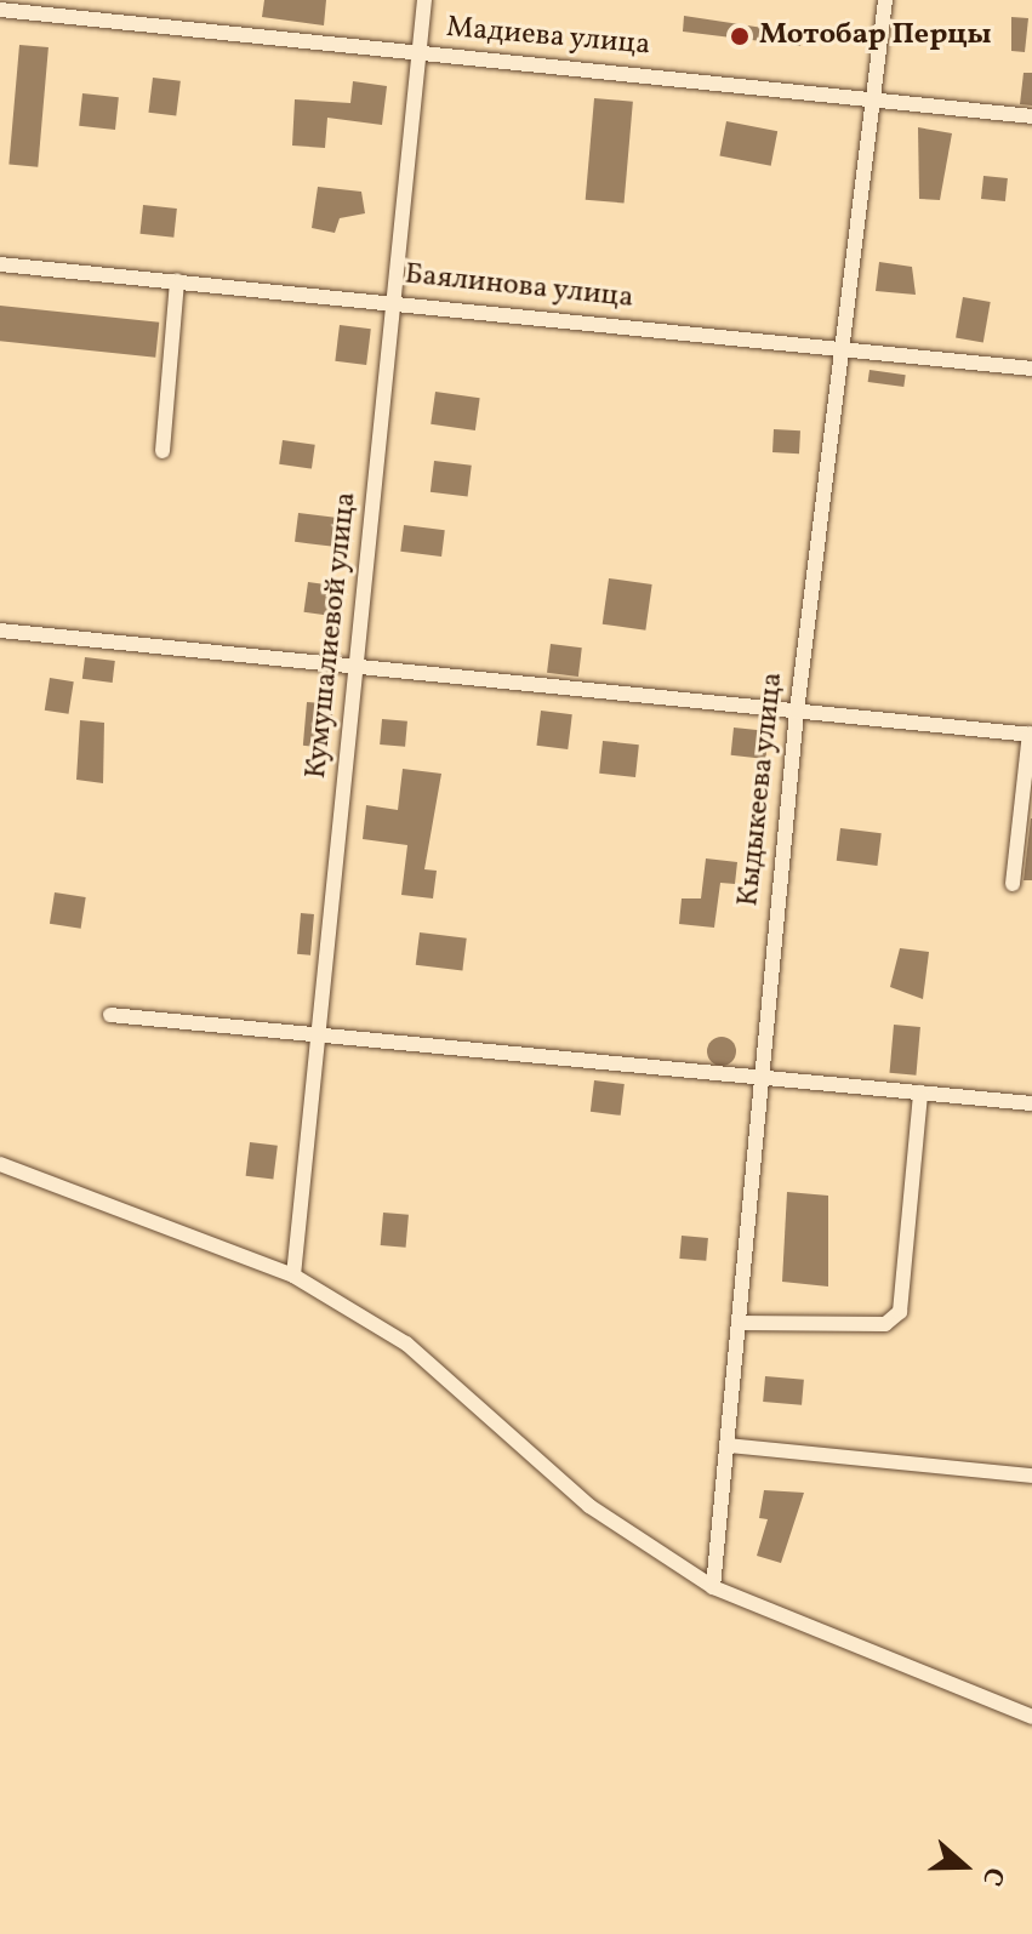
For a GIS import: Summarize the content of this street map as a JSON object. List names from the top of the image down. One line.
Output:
{"streets":{"street":["Мадиева улица","Баялинова улица","Кумушалиевой улица","Кыдыкеева улица"]},"crossings":[["Мадиева улица","Кумушалиевой улица"],["Мадиева улица","Кыдыкеева улица"],["Баялинова улица","Кумушалиевой улица"],["Баялинова улица","Кыдыкеева улица"]],"places":["Мотобар Перцы"],"north":"right"}
